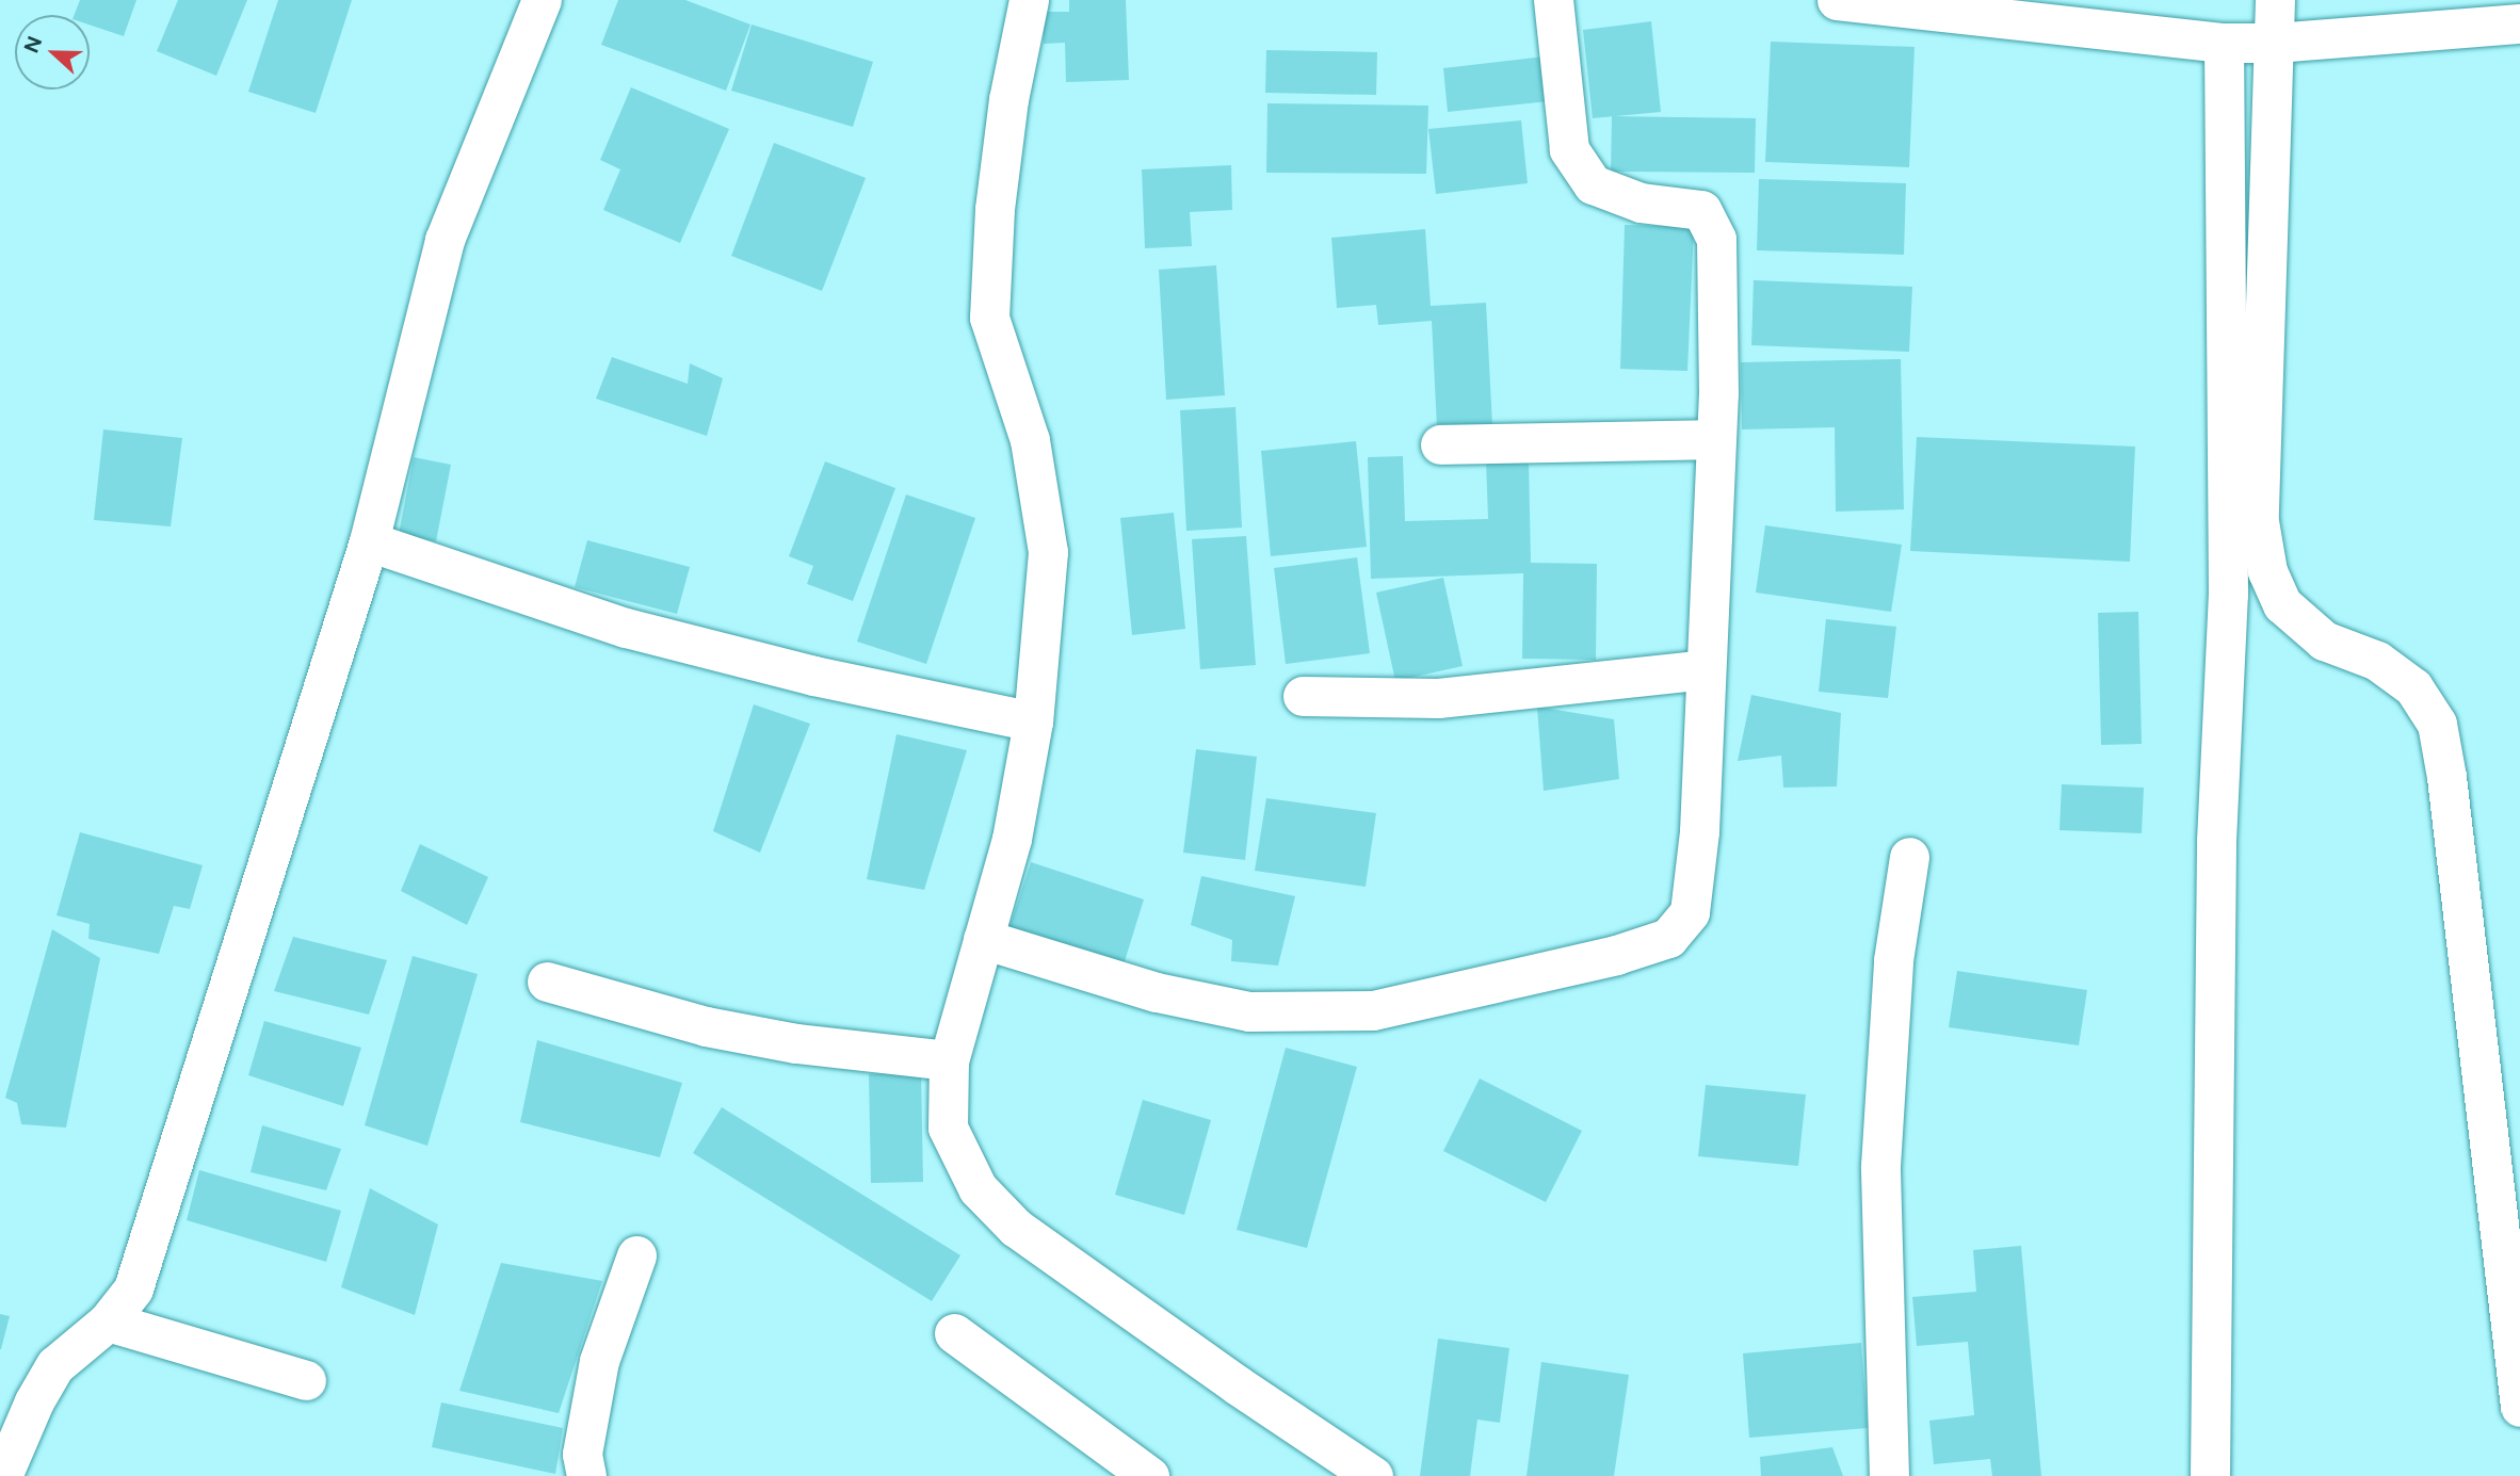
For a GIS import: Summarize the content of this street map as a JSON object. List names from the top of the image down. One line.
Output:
{"north":"left"}
